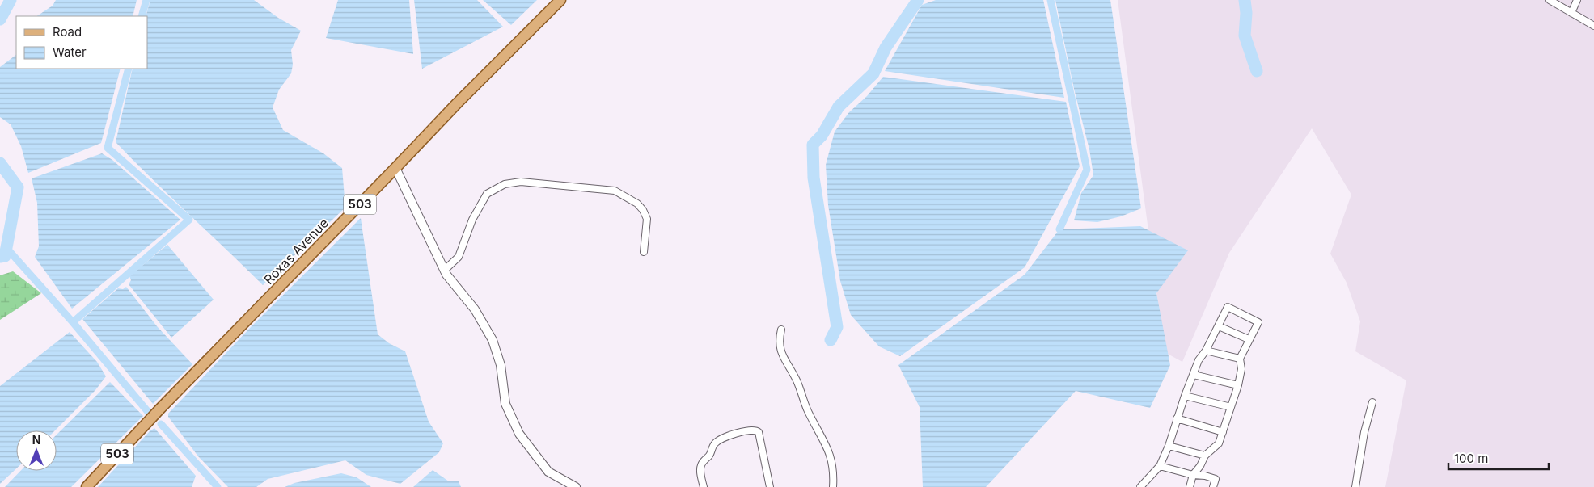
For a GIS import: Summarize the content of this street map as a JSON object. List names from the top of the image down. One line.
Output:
{"streets":{"main road":["503","Roxas Avenue"]},"legend":["Road","Water"],"scale_bar":"100 m","north":"top"}
